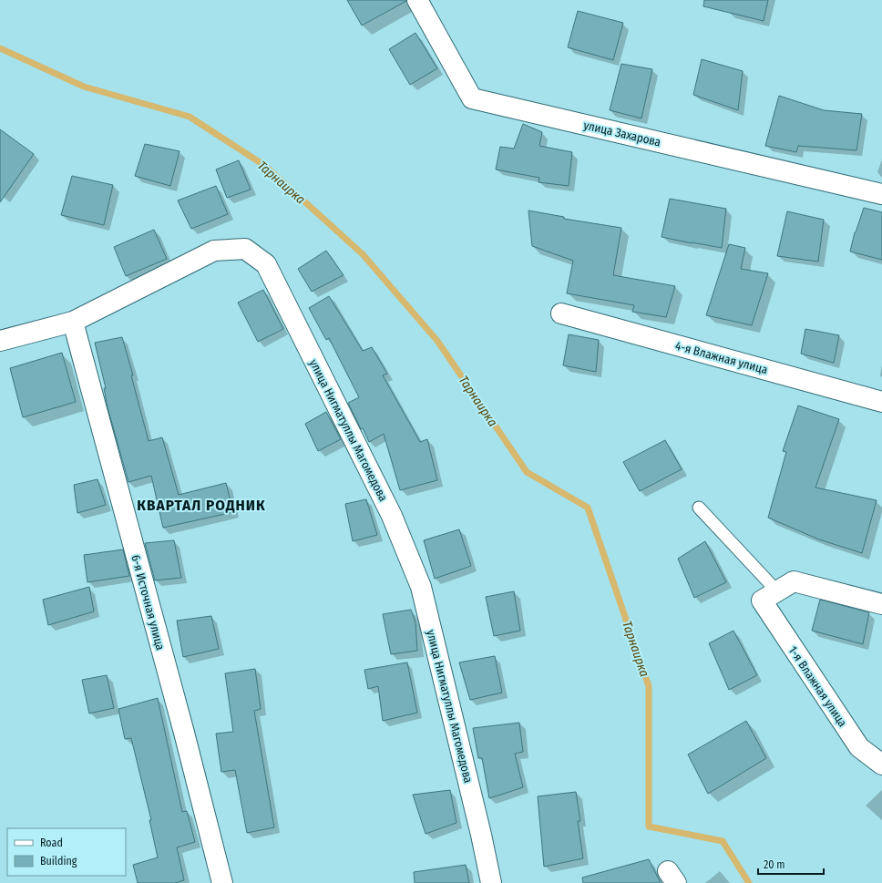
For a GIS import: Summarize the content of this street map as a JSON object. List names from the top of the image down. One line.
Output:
{"streets":{"street":["улица Захарова","4-я Влажная улица","улица Нигматуллы Магомедова","6-я Источная улица","1-я Влажная улица"]},"crossings":[["улица Нигматуллы Магомедова","6-я Источная улица"]],"districts":["КВАРТАЛ РОДНИК"],"water":["Тарнаирка"],"legend":["Road","Building"],"scale_bar":"20 m"}
